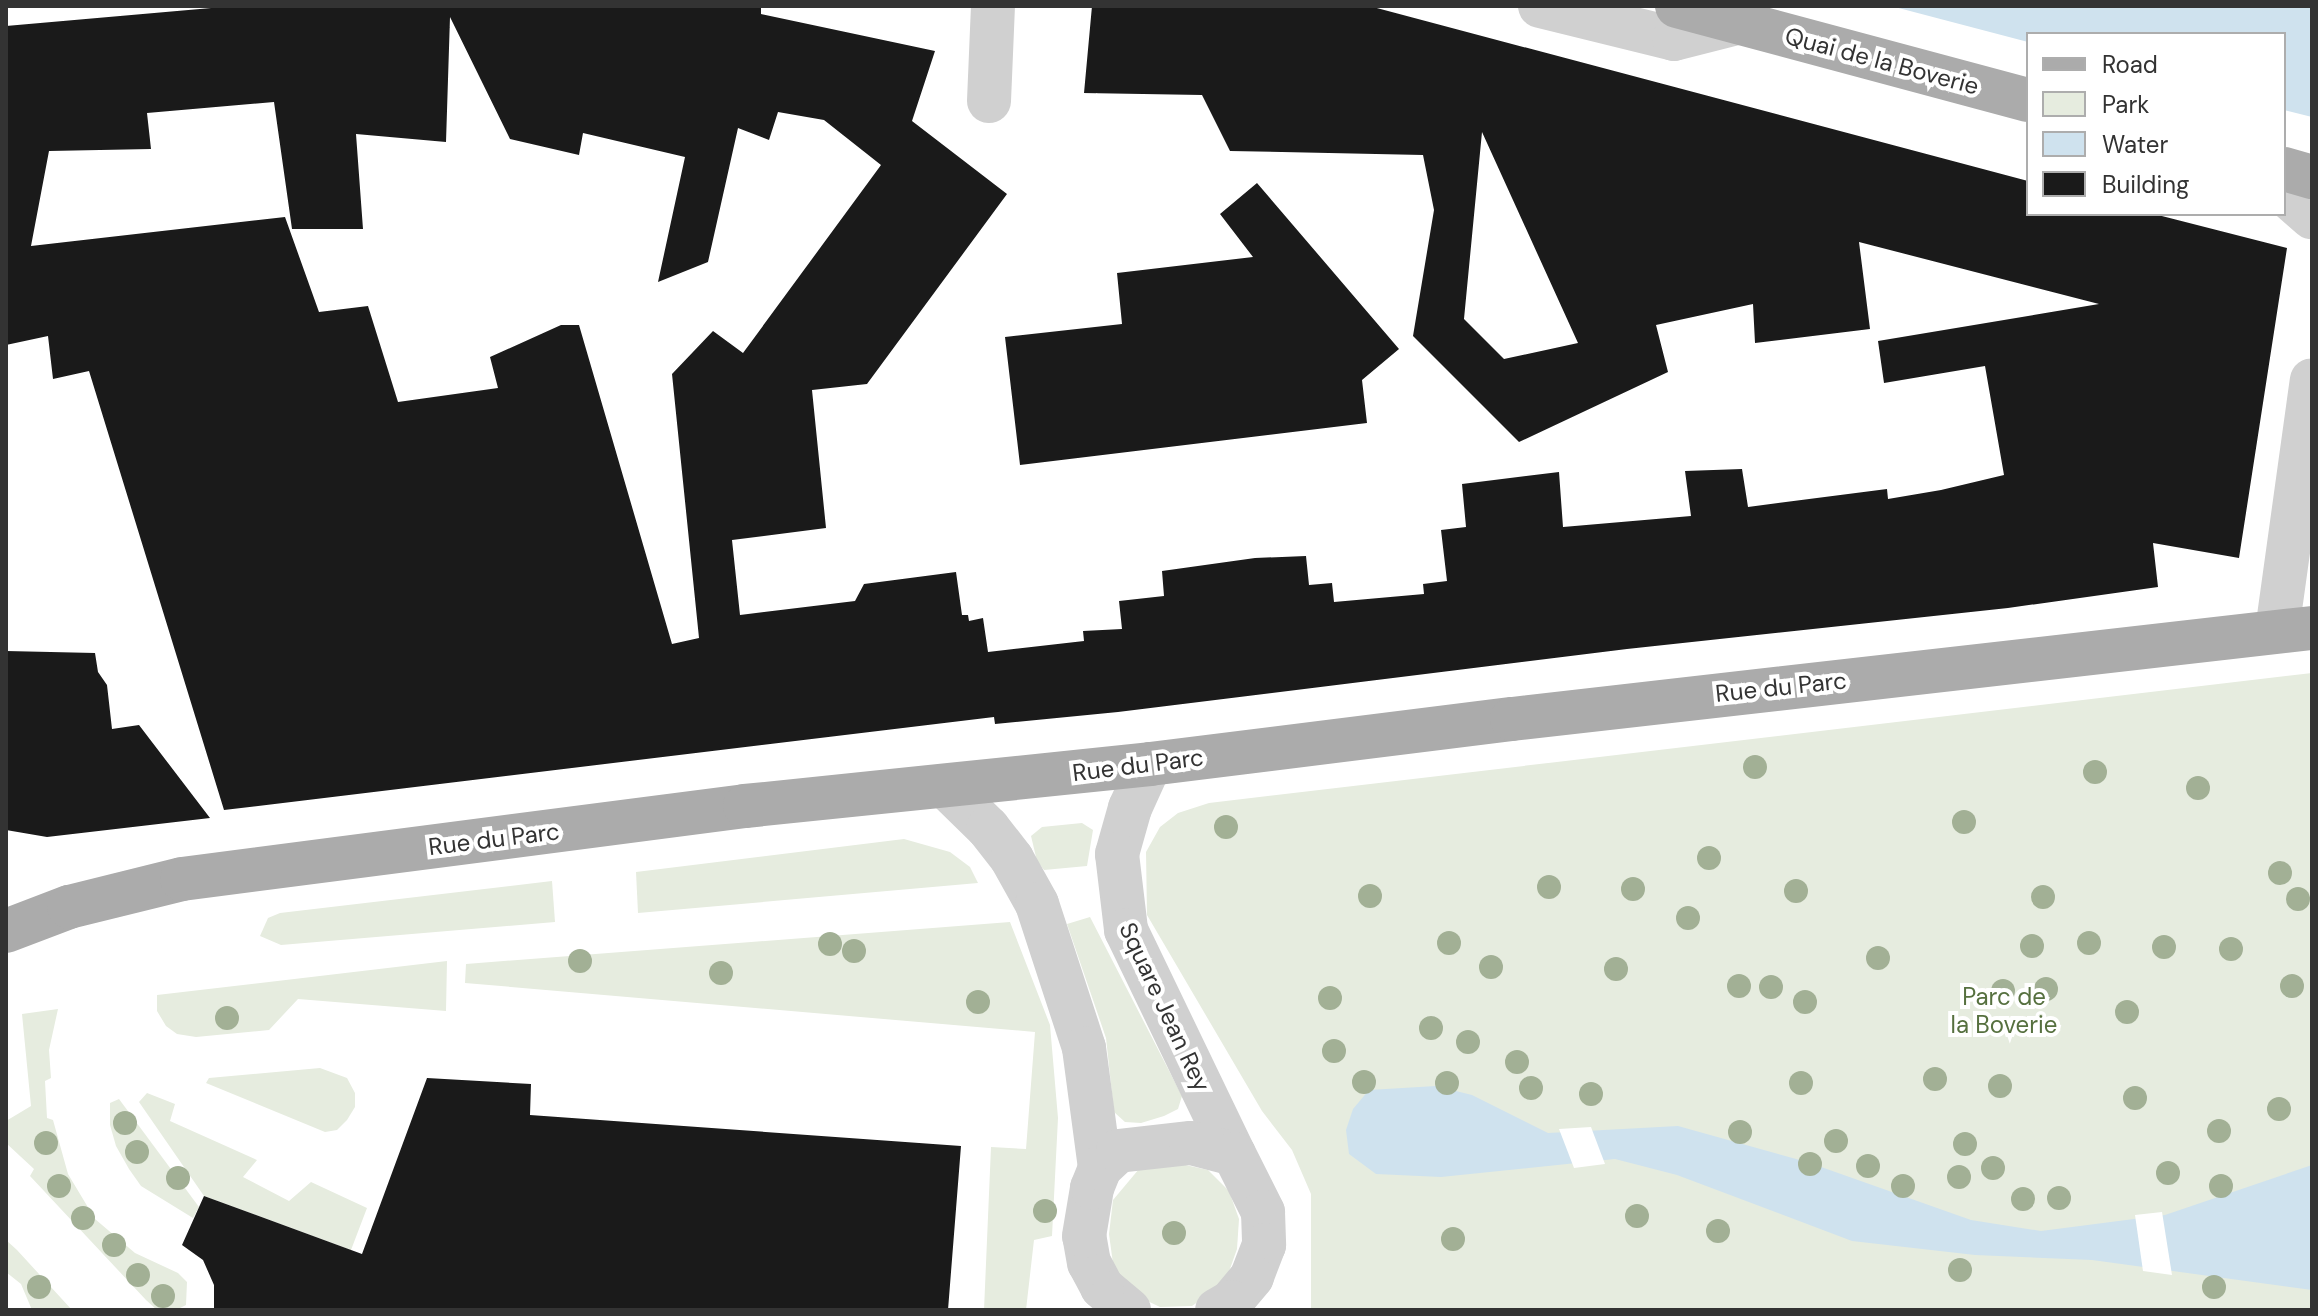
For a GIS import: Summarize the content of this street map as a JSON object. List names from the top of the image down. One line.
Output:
{"streets":{"main road":["Quai de la Boverie","Rue du Parc"],"street":["Square Jean Rey"]},"crossings":[["Rue du Parc","Square Jean Rey"]],"parks":["Parc de la Boverie"],"legend":["Road","Park","Water","Building"]}
